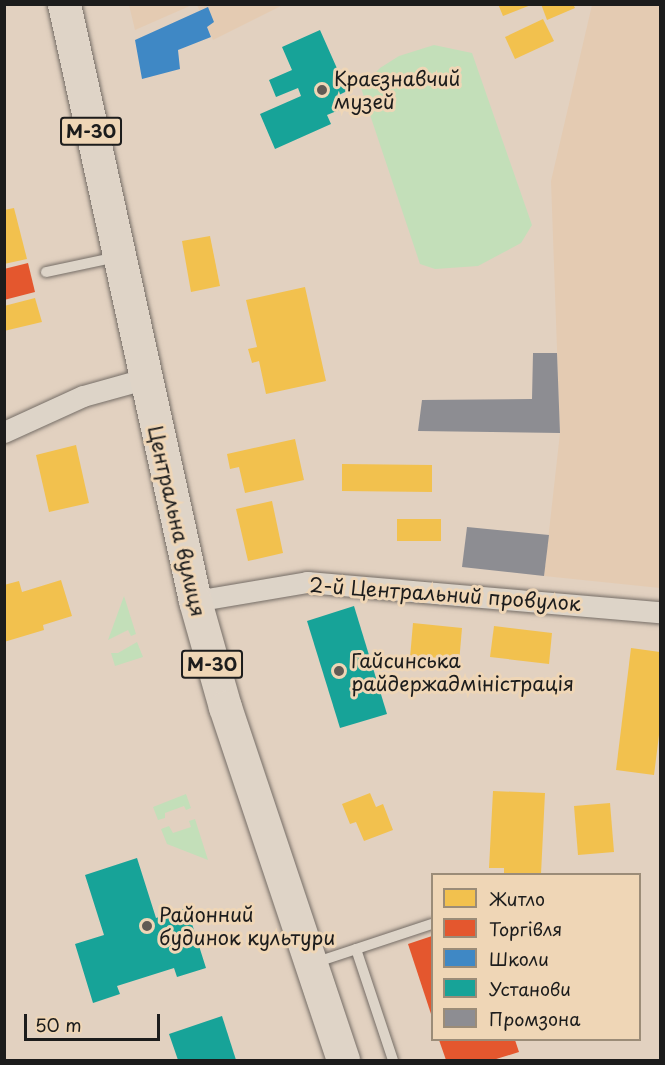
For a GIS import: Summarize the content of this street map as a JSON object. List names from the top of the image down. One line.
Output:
{"streets":{"highway":["М-30","Центральна вулиця"],"street":["2-й Центральний провулок"]},"crossings":[["Центральна вулиця","2-й Центральний провулок"]],"places":["Краєзнавчий музей","Гайсинська райдержадміністрація","Районний будинок культури"],"legend":["Житло","Торгівля","Школи","Установи","Промзона"],"scale_bar":"50 m"}
